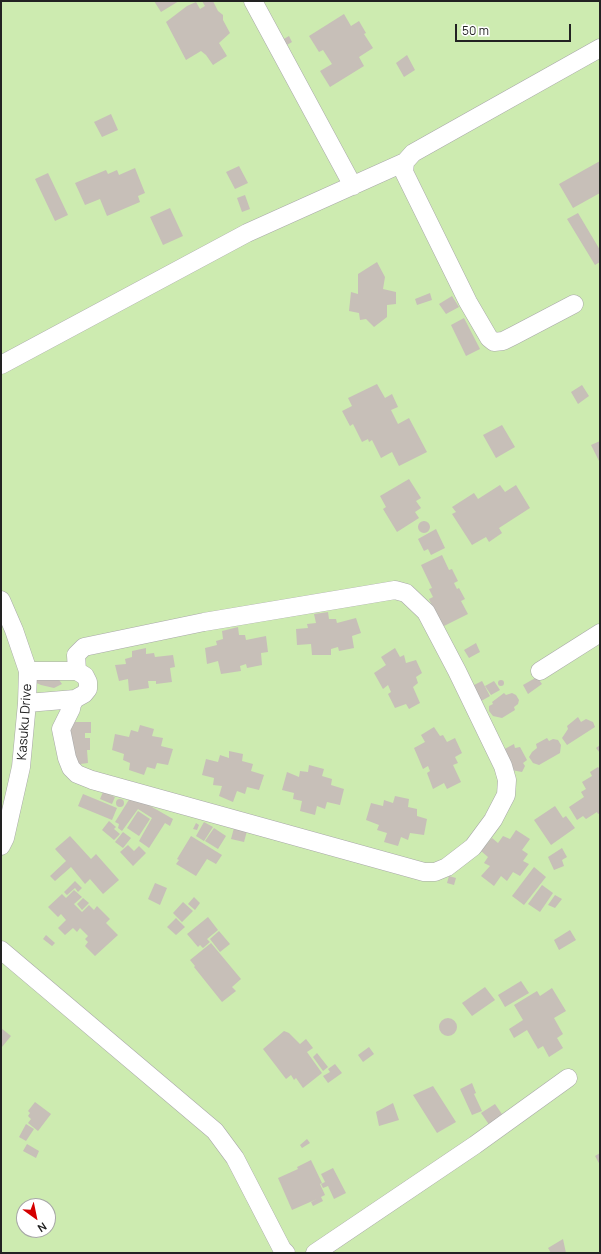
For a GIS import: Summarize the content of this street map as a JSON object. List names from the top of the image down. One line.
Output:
{"streets":{"street":["Kasuku Drive"]},"scale_bar":"50 m","north":"bottom right"}
